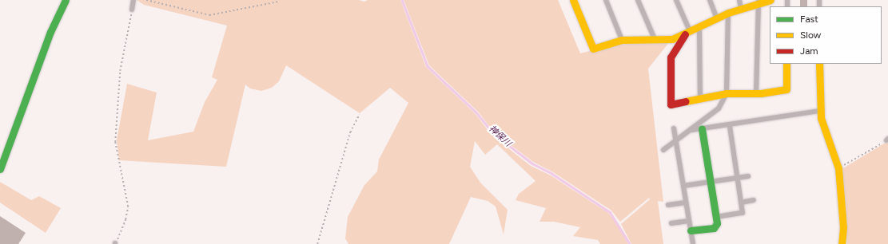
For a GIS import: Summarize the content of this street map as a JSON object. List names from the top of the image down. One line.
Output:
{"water":["神保川"],"legend":["Fast","Slow","Jam"]}
